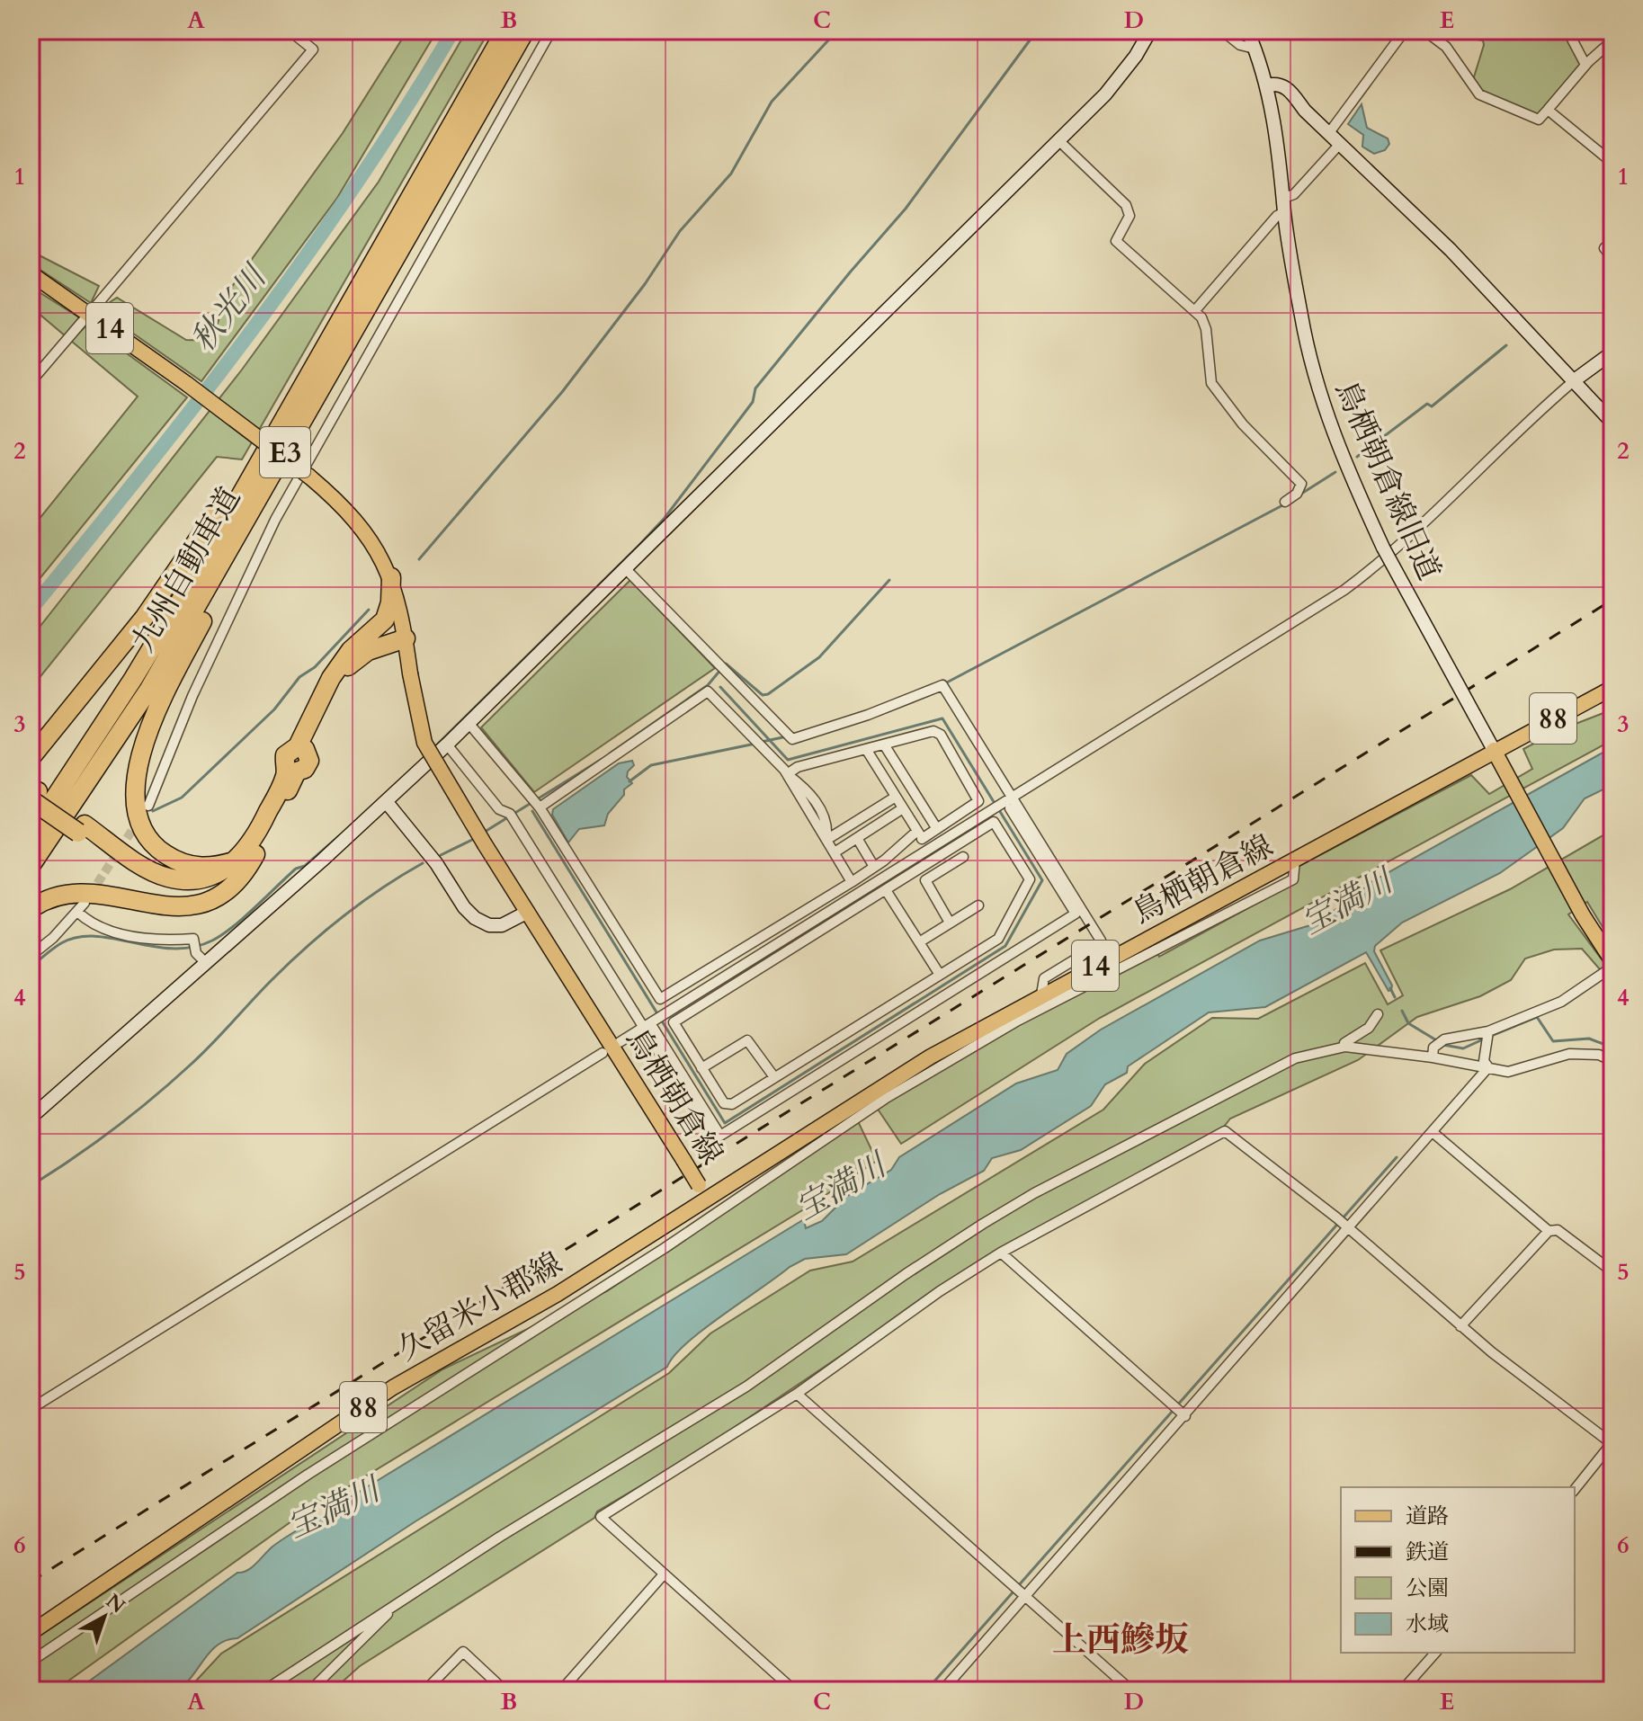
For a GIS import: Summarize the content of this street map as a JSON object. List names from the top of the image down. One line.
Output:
{"streets":{"highway":["E3","九州自動車道"],"main road":["14","88","鳥栖朝倉線","久留米小郡線"],"street":["鳥栖朝倉線旧道"]},"crossings":[["鳥栖朝倉線旧道","88"],["鳥栖朝倉線旧道","鳥栖朝倉線"],["88","鳥栖朝倉線"],["鳥栖朝倉線","久留米小郡線"]],"districts":["上西鰺坂"],"water":["秋光川","宝満川"],"legend":["道路","鉄道","公園","水域"],"north":"top right","grid":{"columns":["A","B","C","D","E"],"rows":["1","2","3","4","5","6"]}}
